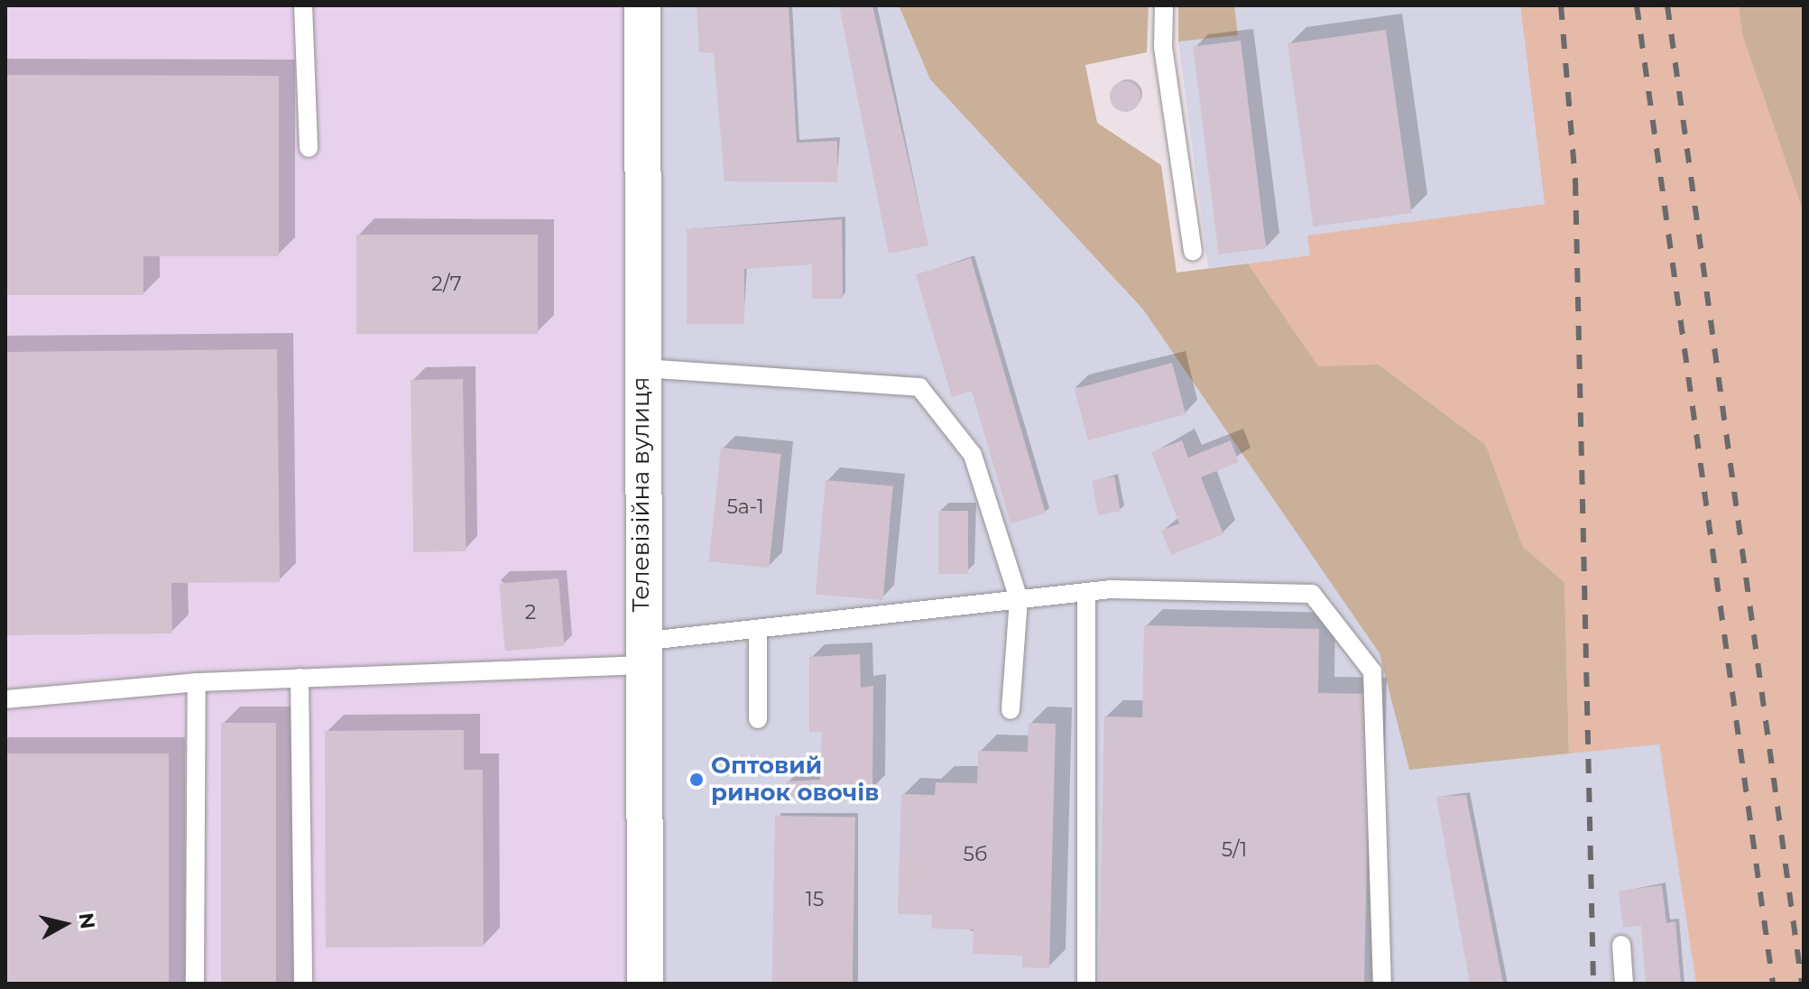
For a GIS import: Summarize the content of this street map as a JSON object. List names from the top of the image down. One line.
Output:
{"streets":{"street":["Телевізійна вулиця"]},"places":["Оптовий ринок овочів"],"house_numbers":["2/7","5а-1","2","5/1","5б","15"],"north":"right"}
